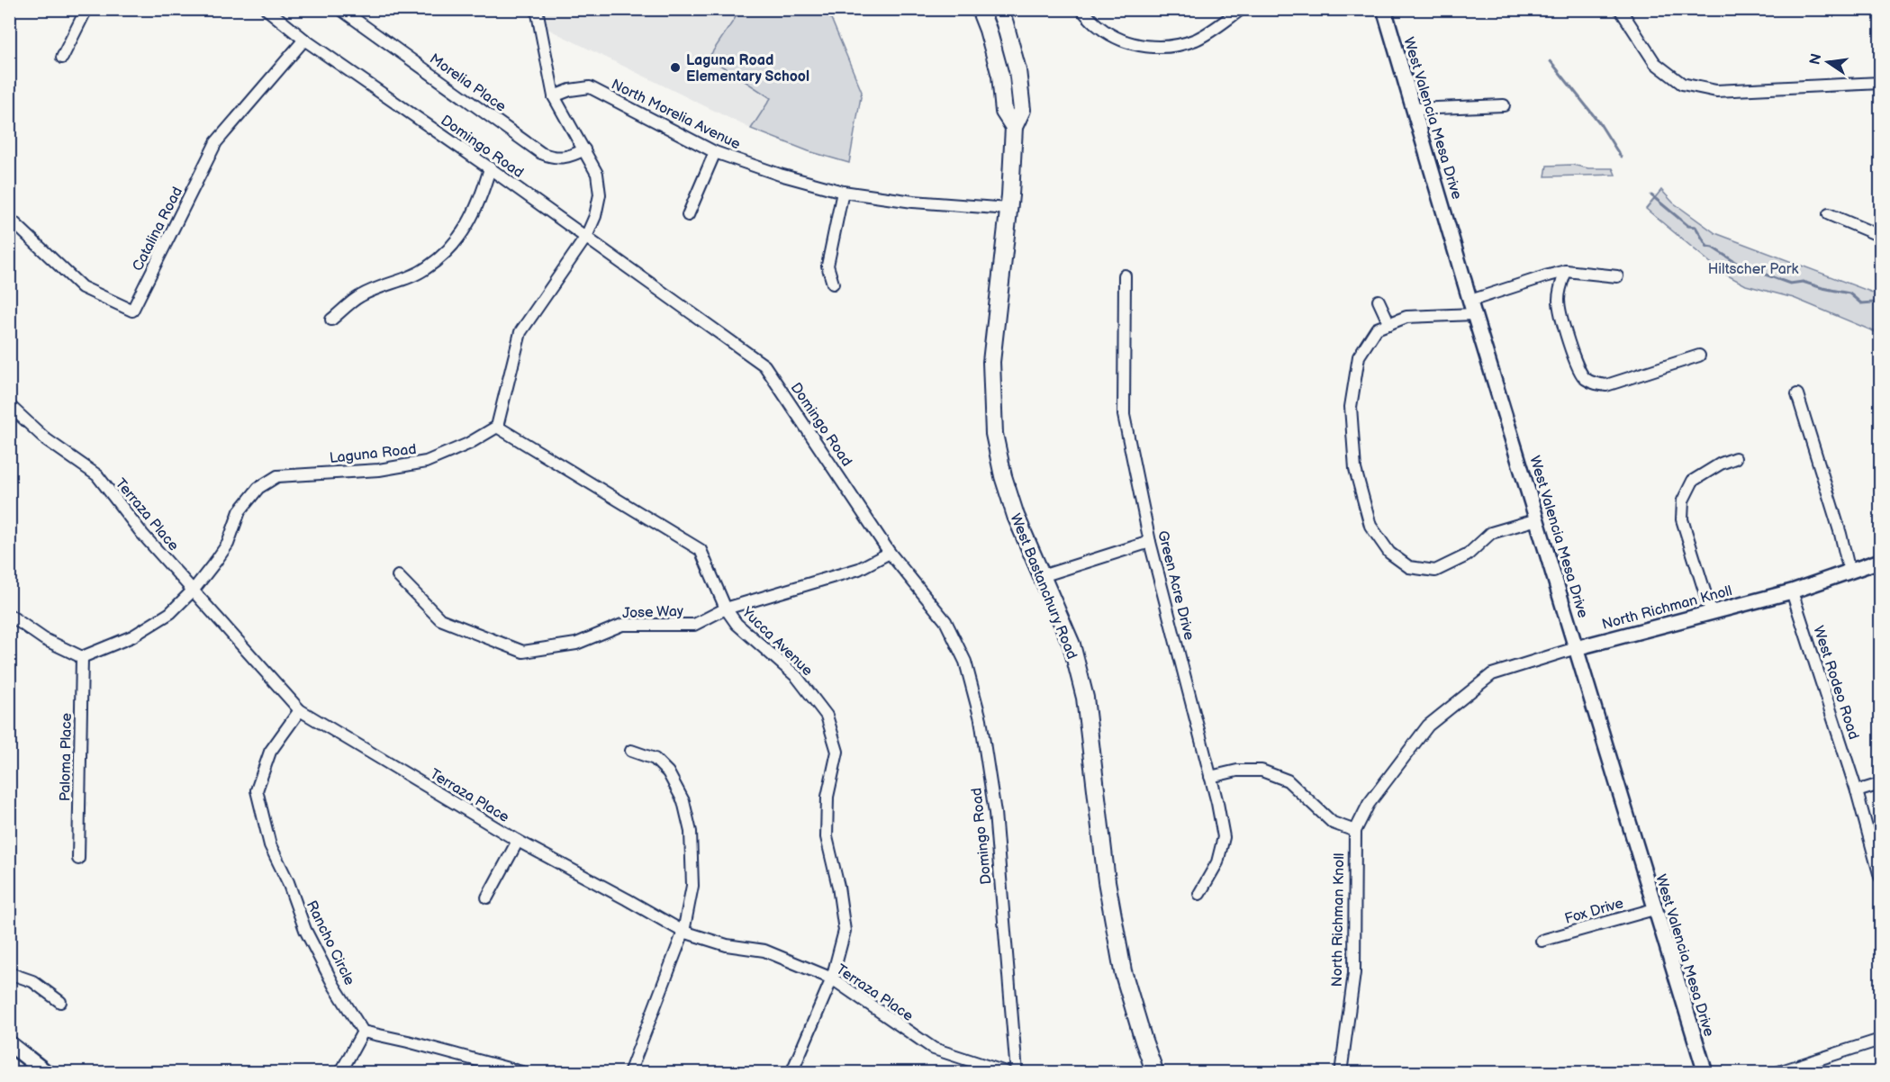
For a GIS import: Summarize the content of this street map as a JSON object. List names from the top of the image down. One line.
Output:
{"streets":{"main road":["West Bastanchury Road"],"street":["Morelia Place","North Morelia Avenue","West Valencia Mesa Drive","Domingo Road","Catalina Road","Laguna Road","Terraza Place","Green Acre Drive","North Richman Knoll","Jose Way","Yucca Avenue","West Rodeo Road","Paloma Place","Fox Drive","Rancho Circle"]},"crossings":[["North Morelia Avenue","West Bastanchury Road"],["West Valencia Mesa Drive","North Richman Knoll"],["West Valencia Mesa Drive","Fox Drive"],["Domingo Road","Catalina Road"],["Domingo Road","Jose Way"],["Laguna Road","Terraza Place"],["Laguna Road","Yucca Avenue"],["Laguna Road","Paloma Place"],["Terraza Place","Yucca Avenue"],["Terraza Place","Rancho Circle"],["North Richman Knoll","West Rodeo Road"],["Jose Way","Yucca Avenue"]],"parks":["Hiltscher Park"],"places":["Laguna Road Elementary School"],"north":"left"}
